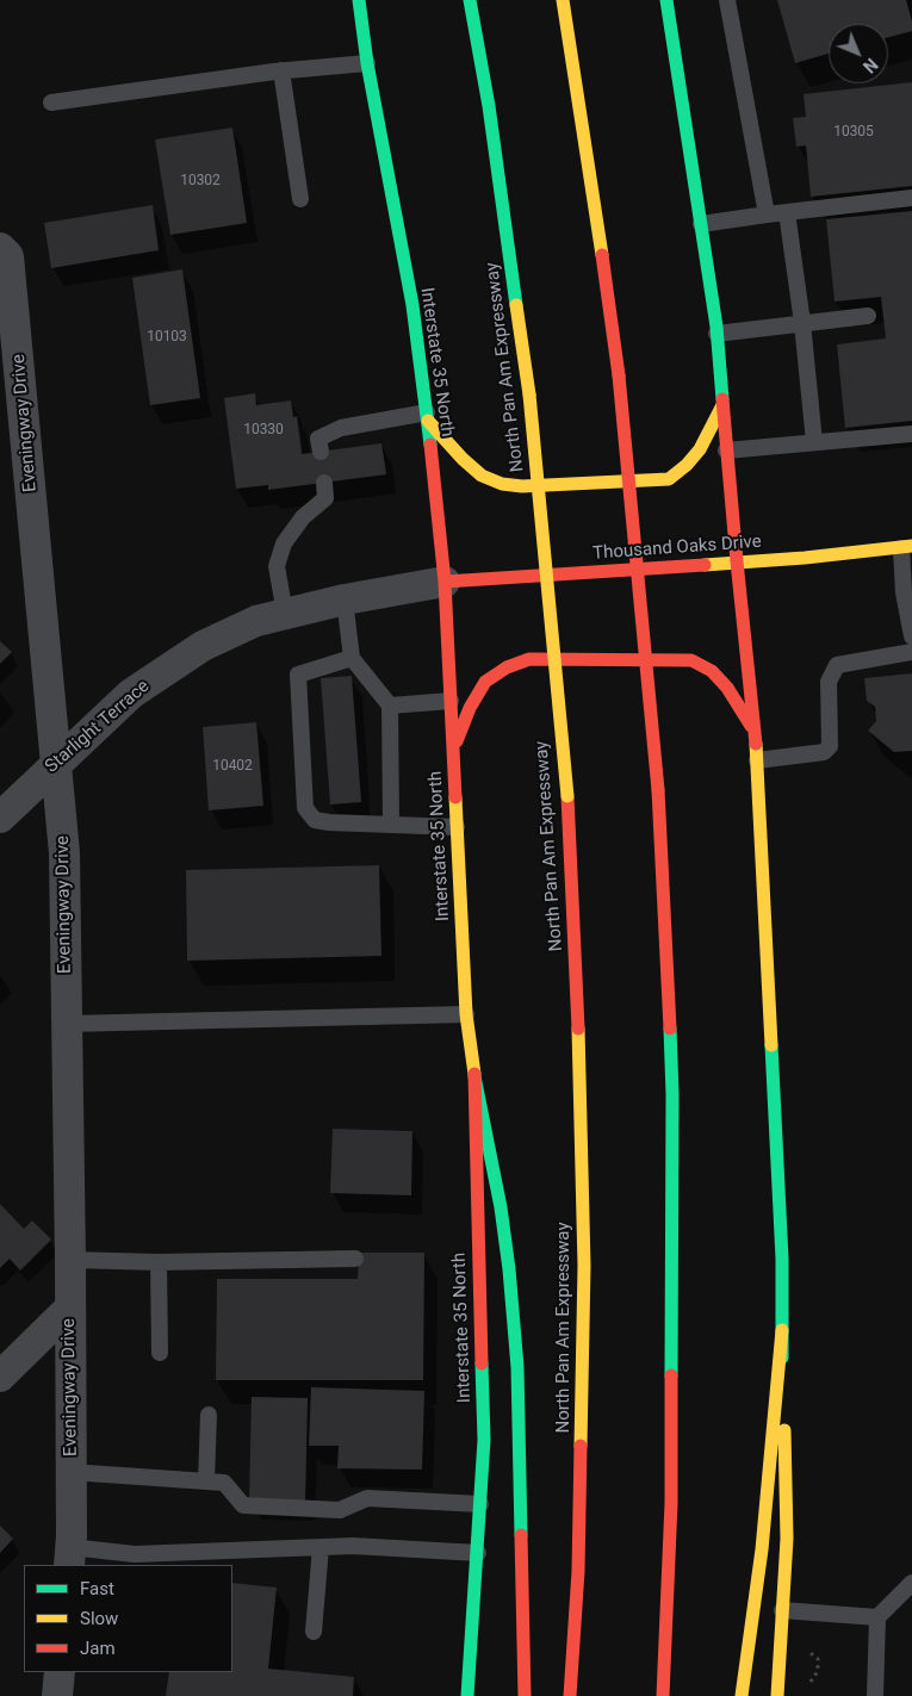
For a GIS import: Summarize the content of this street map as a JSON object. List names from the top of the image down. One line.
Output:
{"streets":{"main road":["Interstate 35 North","North Pan Am Expressway","Thousand Oaks Drive"],"street":["Eveningway Drive","Starlight Terrace"]},"crossings":[["Interstate 35 North","Thousand Oaks Drive"],["Interstate 35 North","Starlight Terrace"],["Eveningway Drive","Starlight Terrace"],["Thousand Oaks Drive","Starlight Terrace"]],"house_numbers":["10305","10302","10103","10330","10402"],"legend":["Fast","Slow","Jam"],"north":"bottom right"}
